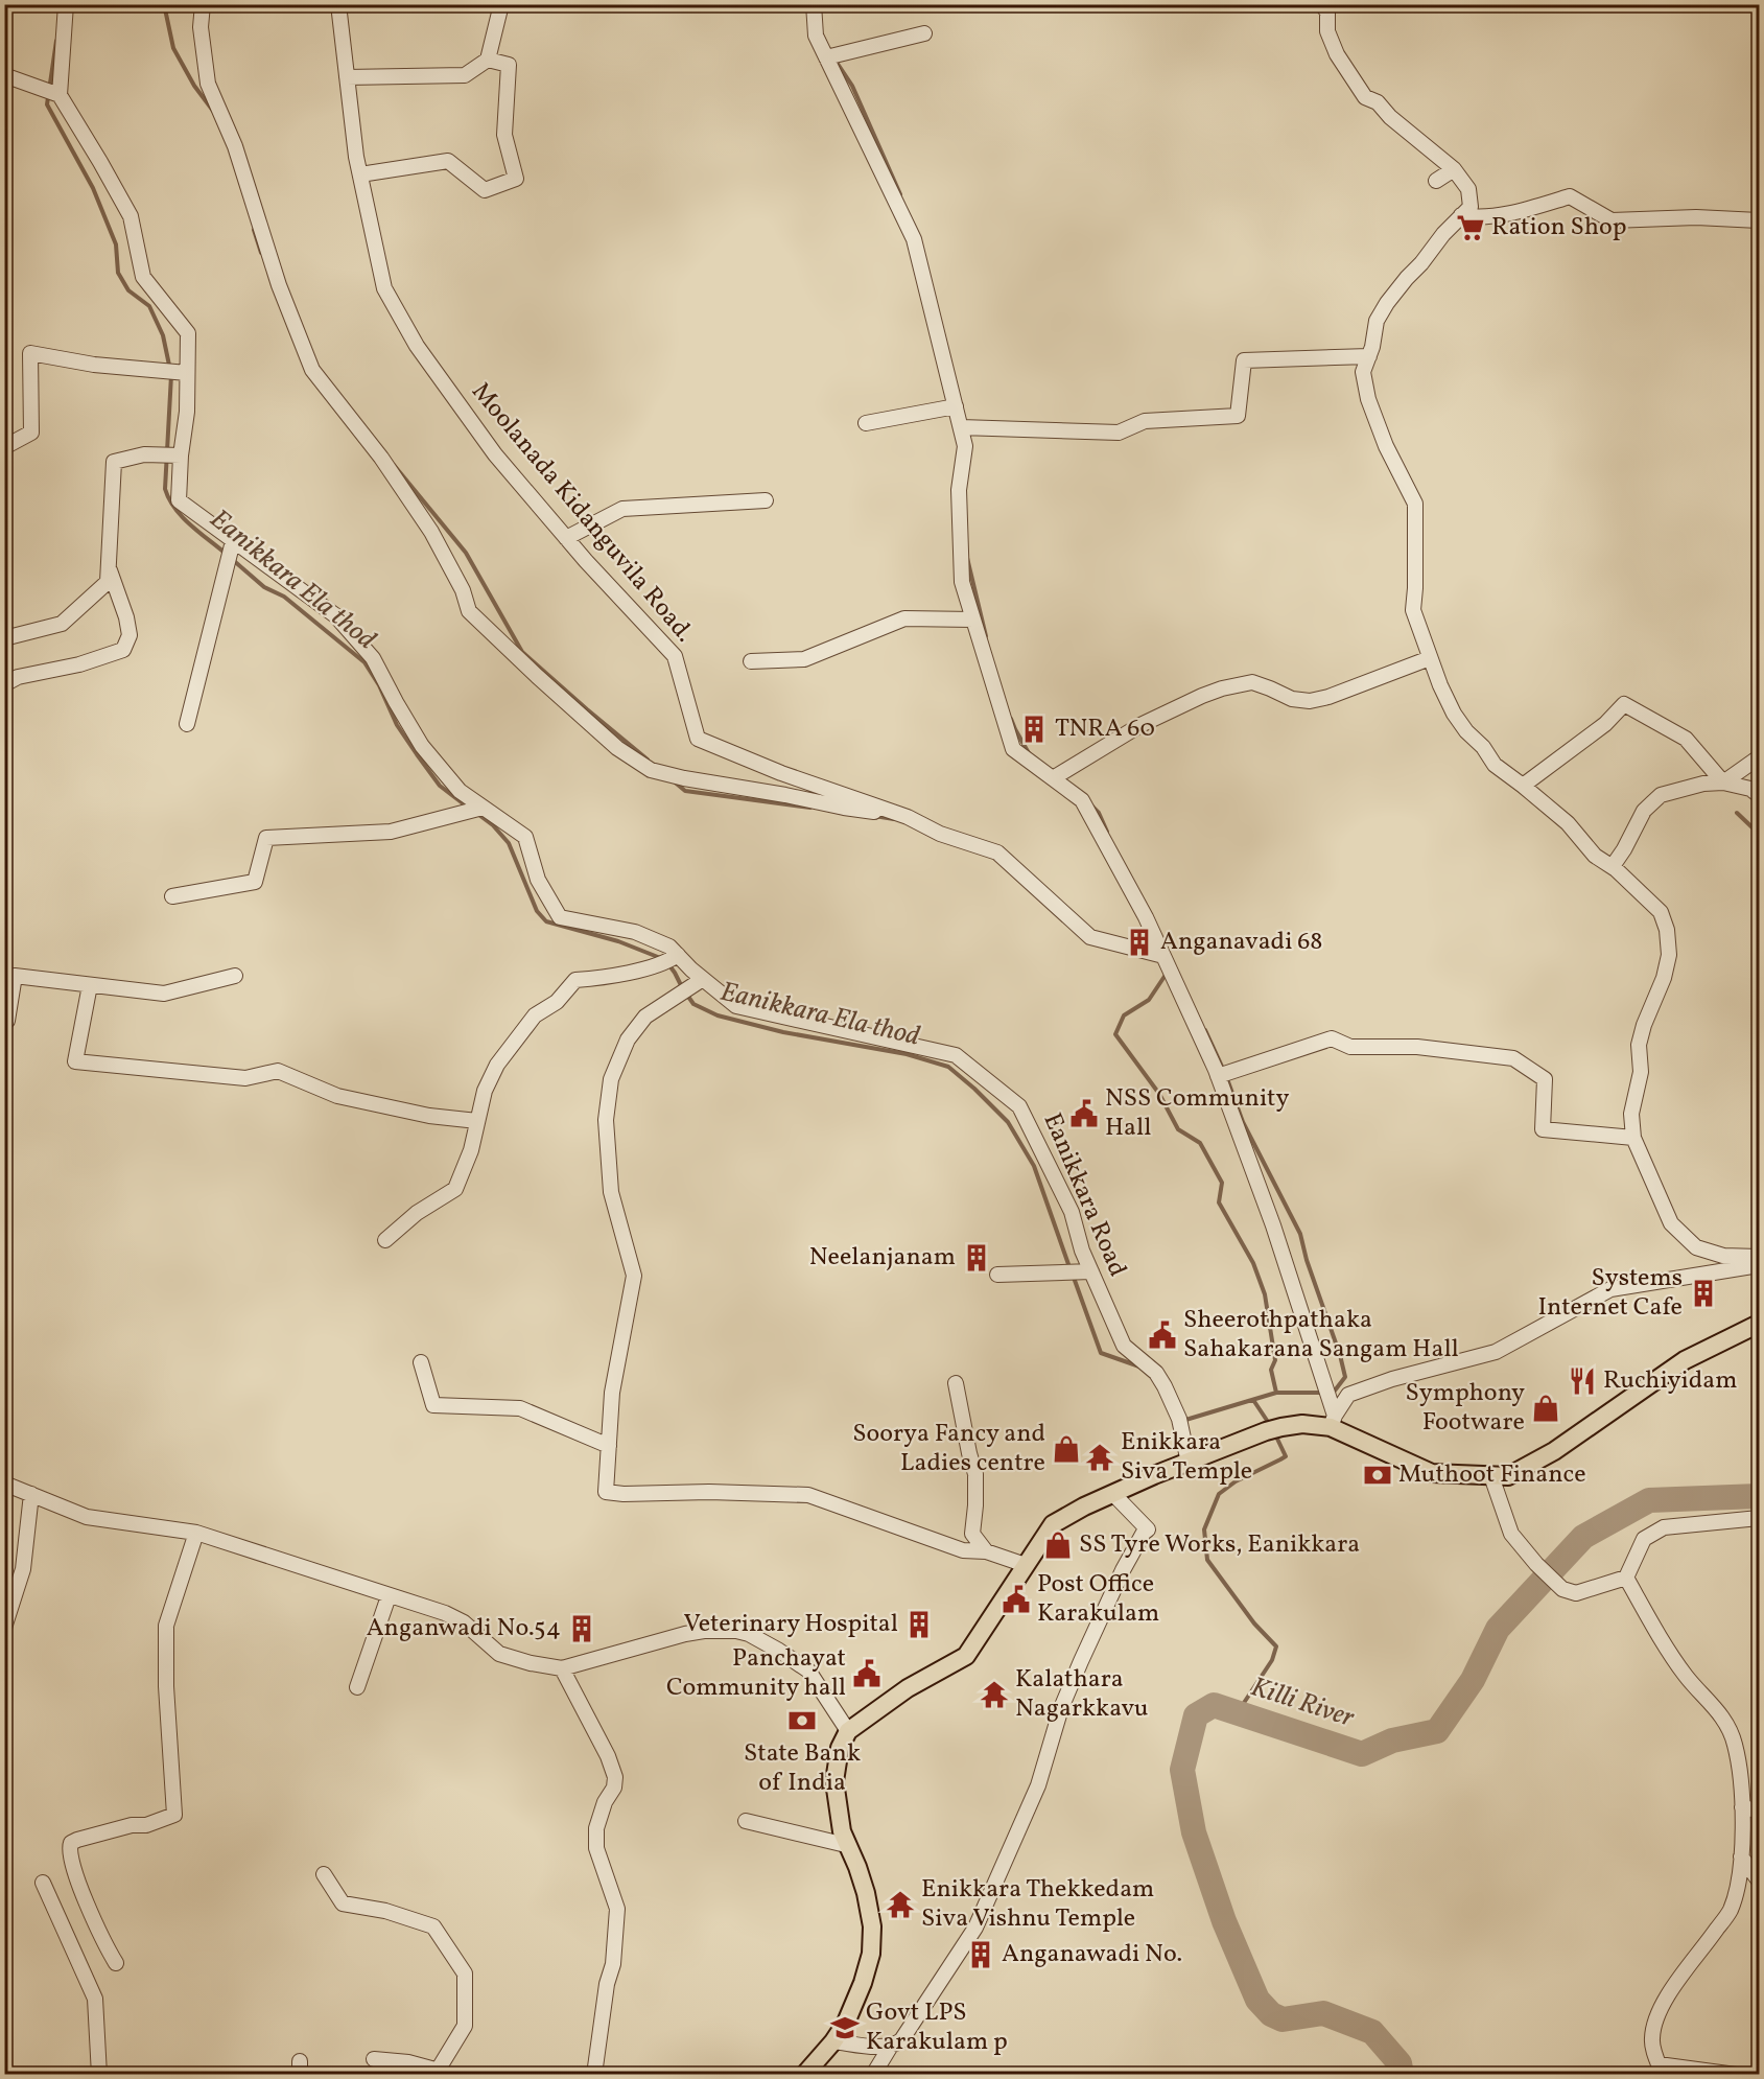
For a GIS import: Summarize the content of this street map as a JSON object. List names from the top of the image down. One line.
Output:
{"streets":{"street":["Moolanada Kidanguvila Road.","Eanikkara Road"]},"water":["Eanikkara Ela thod","Killi River"],"places":{"supermarket":["Ration Shop"],"building":["TNRA 60","Anganavadi 68","Neelanjanam","Systems Internet Cafe","Veterinary Hospital","Anganwadi No.54","Anganawadi No."],"public building":["NSS Community Hall","Sheerothpathaka Sahakarana Sangam Hall","Post Office Karakulam","Panchayat Community hall"],"restaurant":["Ruchiyidam"],"shop":["Symphony Footware","Soorya Fancy and Ladies centre","SS Tyre Works, Eanikkara"],"temple":["Enikkara Siva Temple","Kalathara Nagarkkavu","Enikkara Thekkedam Siva Vishnu Temple"],"bank":["Muthoot Finance","State Bank of India"],"school or university":["Govt LPS Karakulam p"]}}
